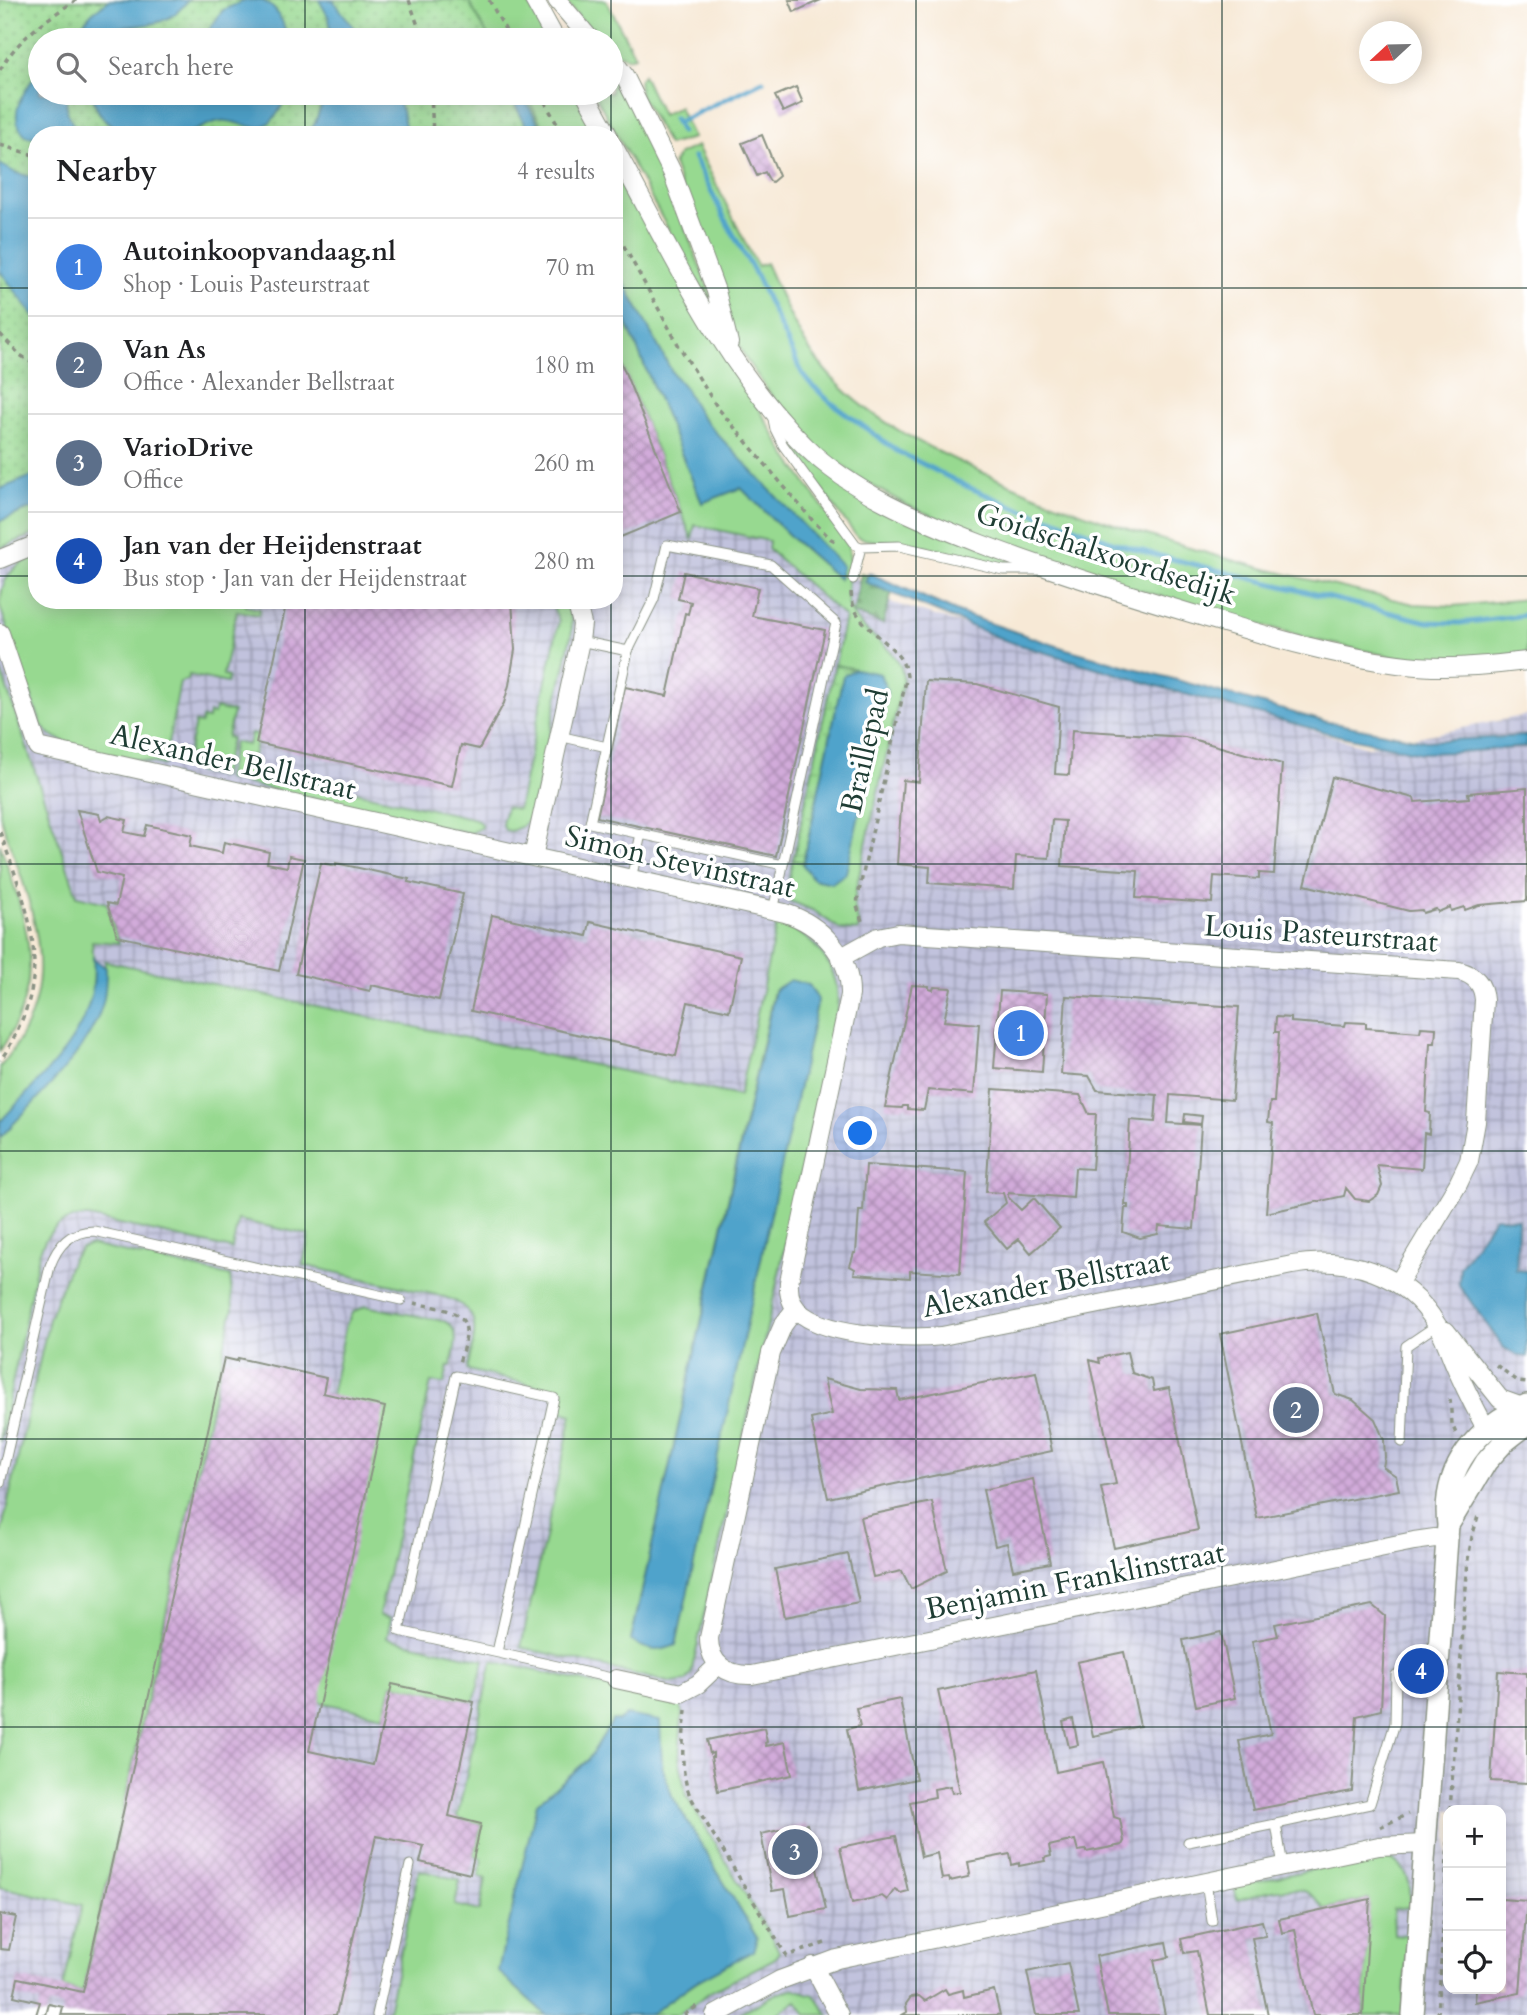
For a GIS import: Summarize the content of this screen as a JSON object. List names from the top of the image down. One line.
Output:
{"streets":{"street":["Goidschalxoordsedijk","Alexander Bellstraat","Simon Stevinstraat","Louis Pasteurstraat","Benjamin Franklinstraat"],"path":["Braillepad"]},"crossings":[["Braillepad","Louis Pasteurstraat"],["Alexander Bellstraat","Simon Stevinstraat"],["Alexander Bellstraat","Louis Pasteurstraat"],["Simon Stevinstraat","Louis Pasteurstraat"]],"north":"left","page":{"search":"Search here","heading":["Nearby","4 results"],"list":[{"mark":"1","name":"Autoinkoopvandaag.nl","note":"Shop · Louis Pasteurstraat","value":"70 m"},{"mark":"2","name":"Van As","note":"Office · Alexander Bellstraat","value":"180 m"},{"mark":"3","name":"VarioDrive","note":"Office","value":"260 m"},{"mark":"4","name":"Jan van der Heijdenstraat","note":"Bus stop · Jan van der Heijdenstraat","value":"280 m"}],"pins":["1","2","4","3"],"map_buttons":["+","−"]}}
